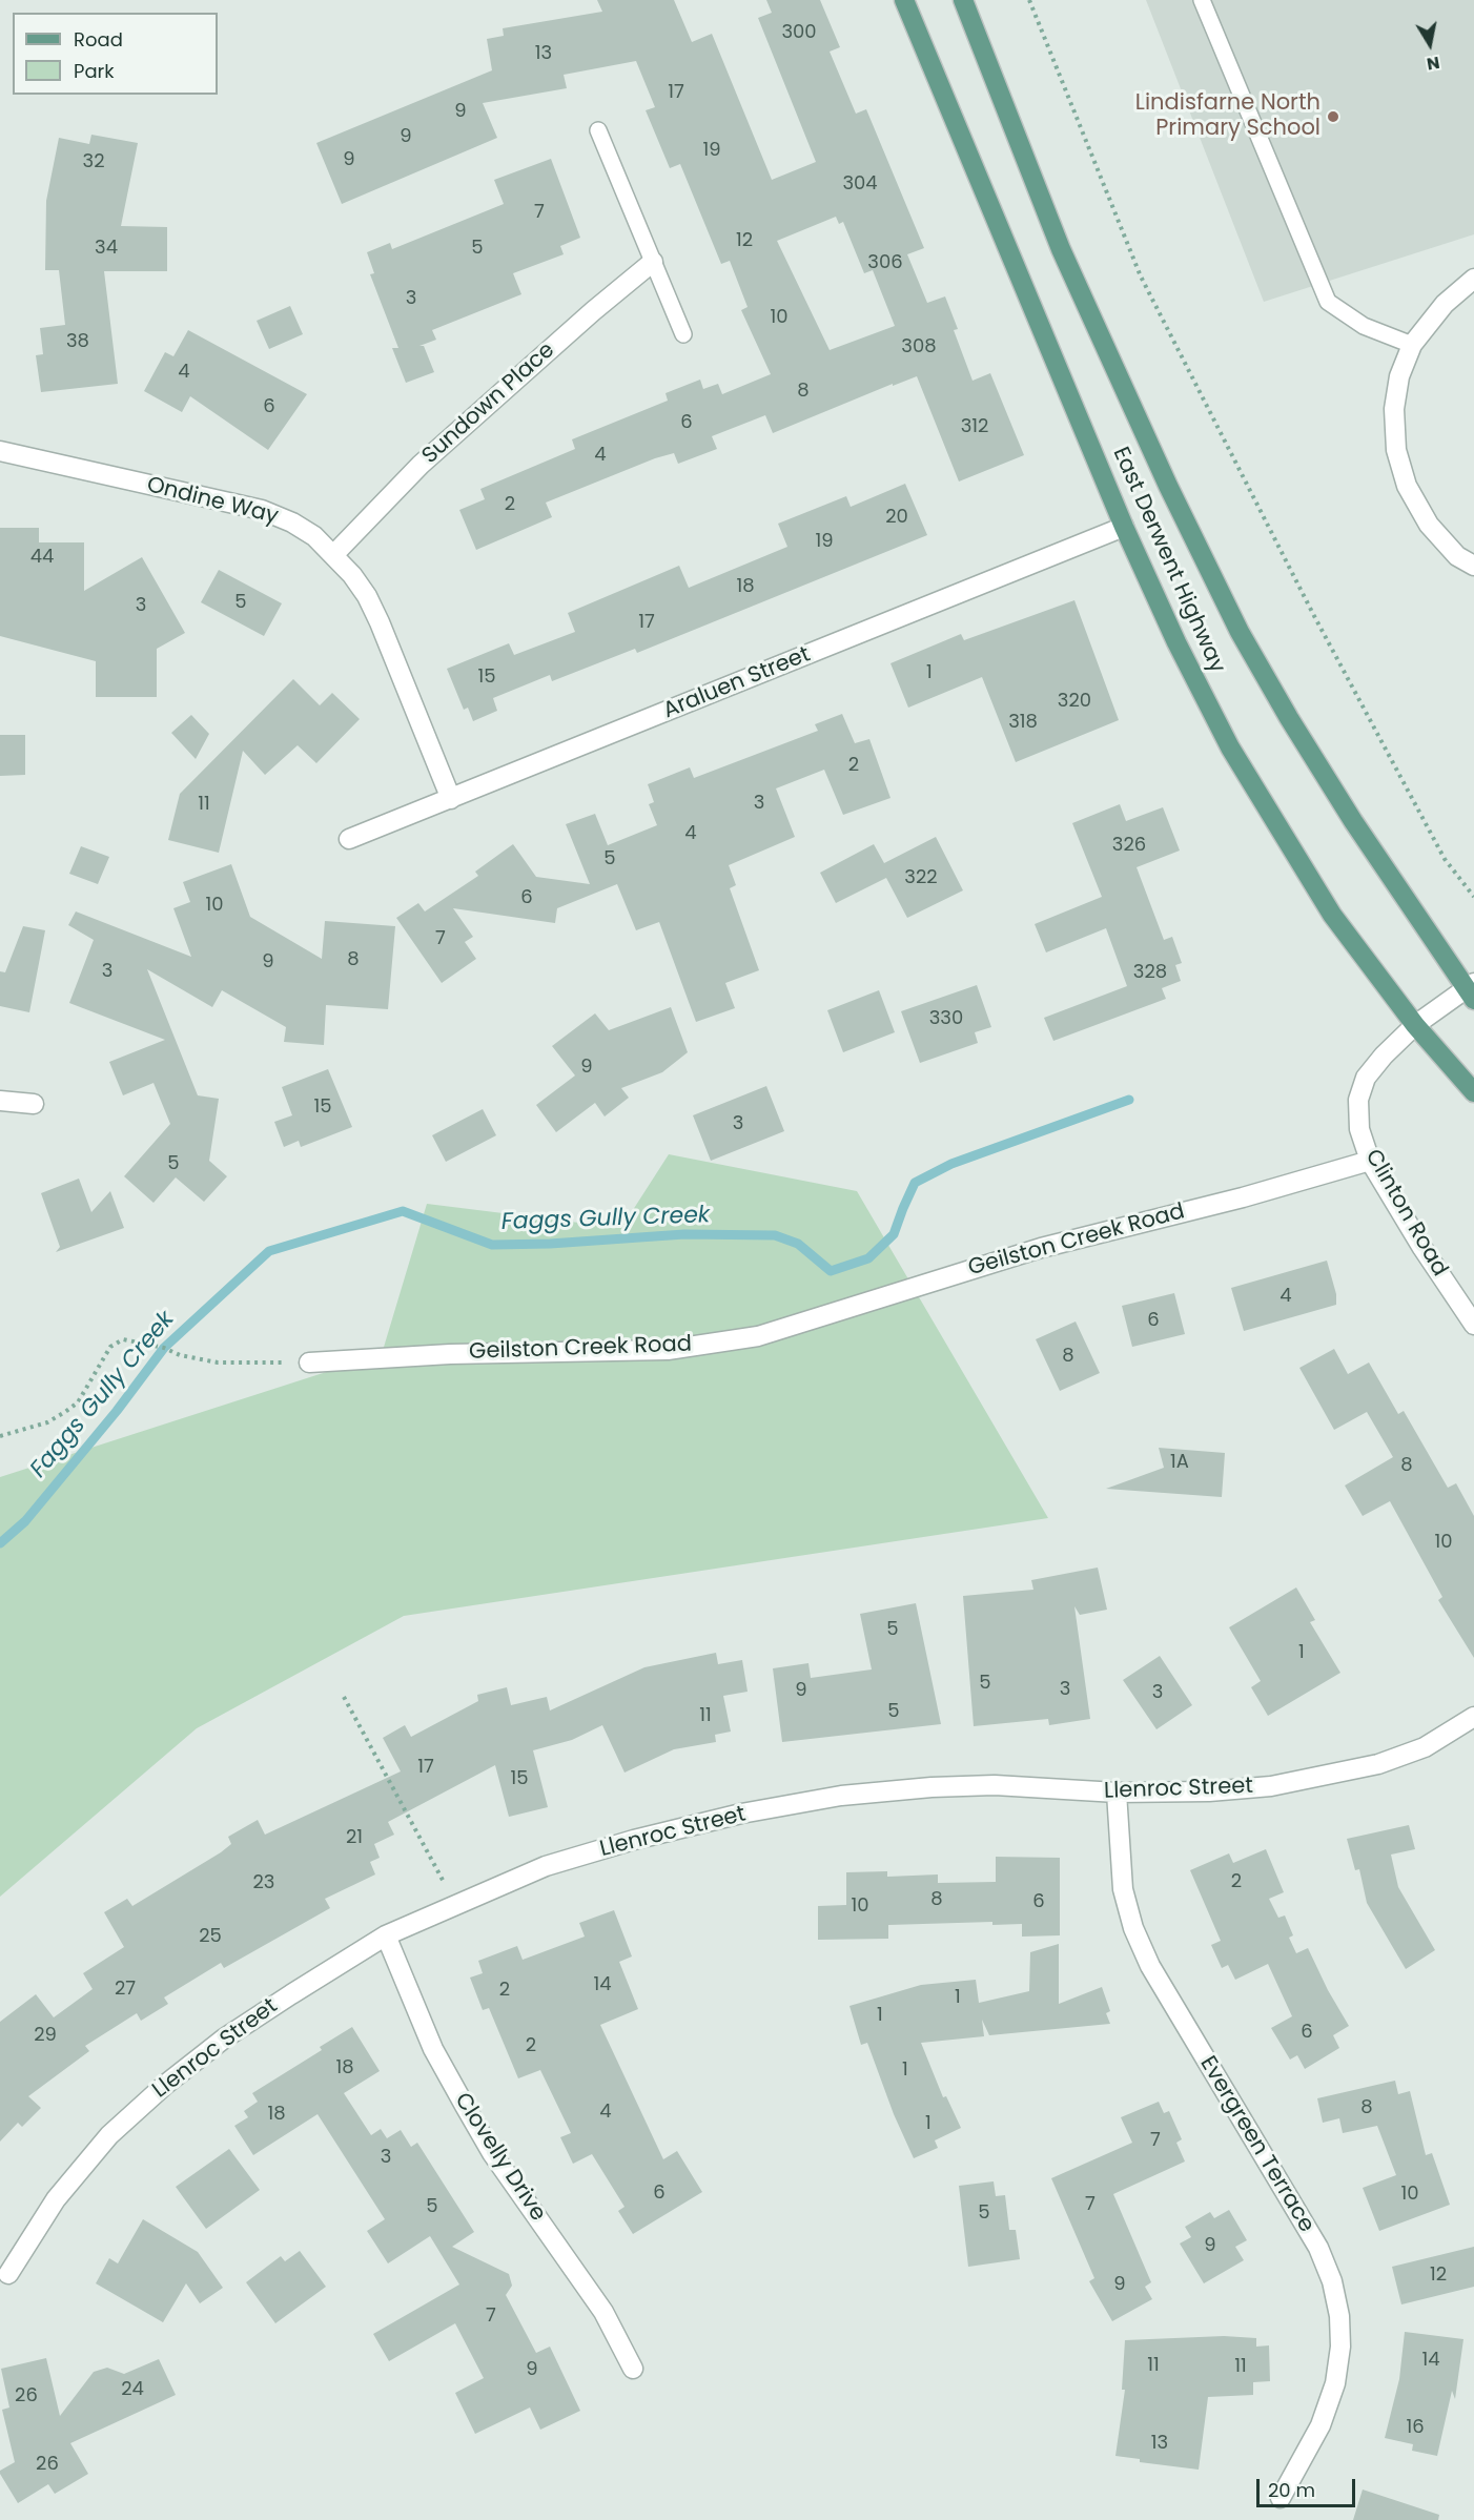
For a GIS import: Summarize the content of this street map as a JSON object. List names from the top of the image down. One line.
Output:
{"streets":{"main road":["East Derwent Highway"],"street":["Sundown Place","Ondine Way","Araluen Street","Clinton Road","Geilston Creek Road","Llenroc Street","Evergreen Terrace","Clovelly Drive"]},"crossings":[["Sundown Place","Ondine Way"],["Ondine Way","Araluen Street"],["East Derwent Highway","Araluen Street"],["East Derwent Highway","Clinton Road"],["Clinton Road","Geilston Creek Road"],["Llenroc Street","Evergreen Terrace"],["Llenroc Street","Clovelly Drive"]],"water":["Faggs Gully Creek"],"places":["Lindisfarne North Primary School"],"house_numbers":["300","13","17","9","9","19","9","32","304","7","12","34","5","306","3","10","38","308","4","8","6","6","312","4","2","20","19","44","18","5","3","17","1","15","320","318","2","3","11","4","326","5","322","6","10","7","8","9","3","328","330","9","15","3","5","4","6","8","1A","8","10","5","1","5","3","9","3","5","11","17","15","21","2","23","8","6","10","25","14","27","2","1","1","6","29","2","18","1","8","4","18","1","7","3","6","10","7","5","5","9","12","9","7","14","11","11","9","24","26","16","13","26"],"legend":["Road","Park"],"scale_bar":"20 m","north":"bottom"}
